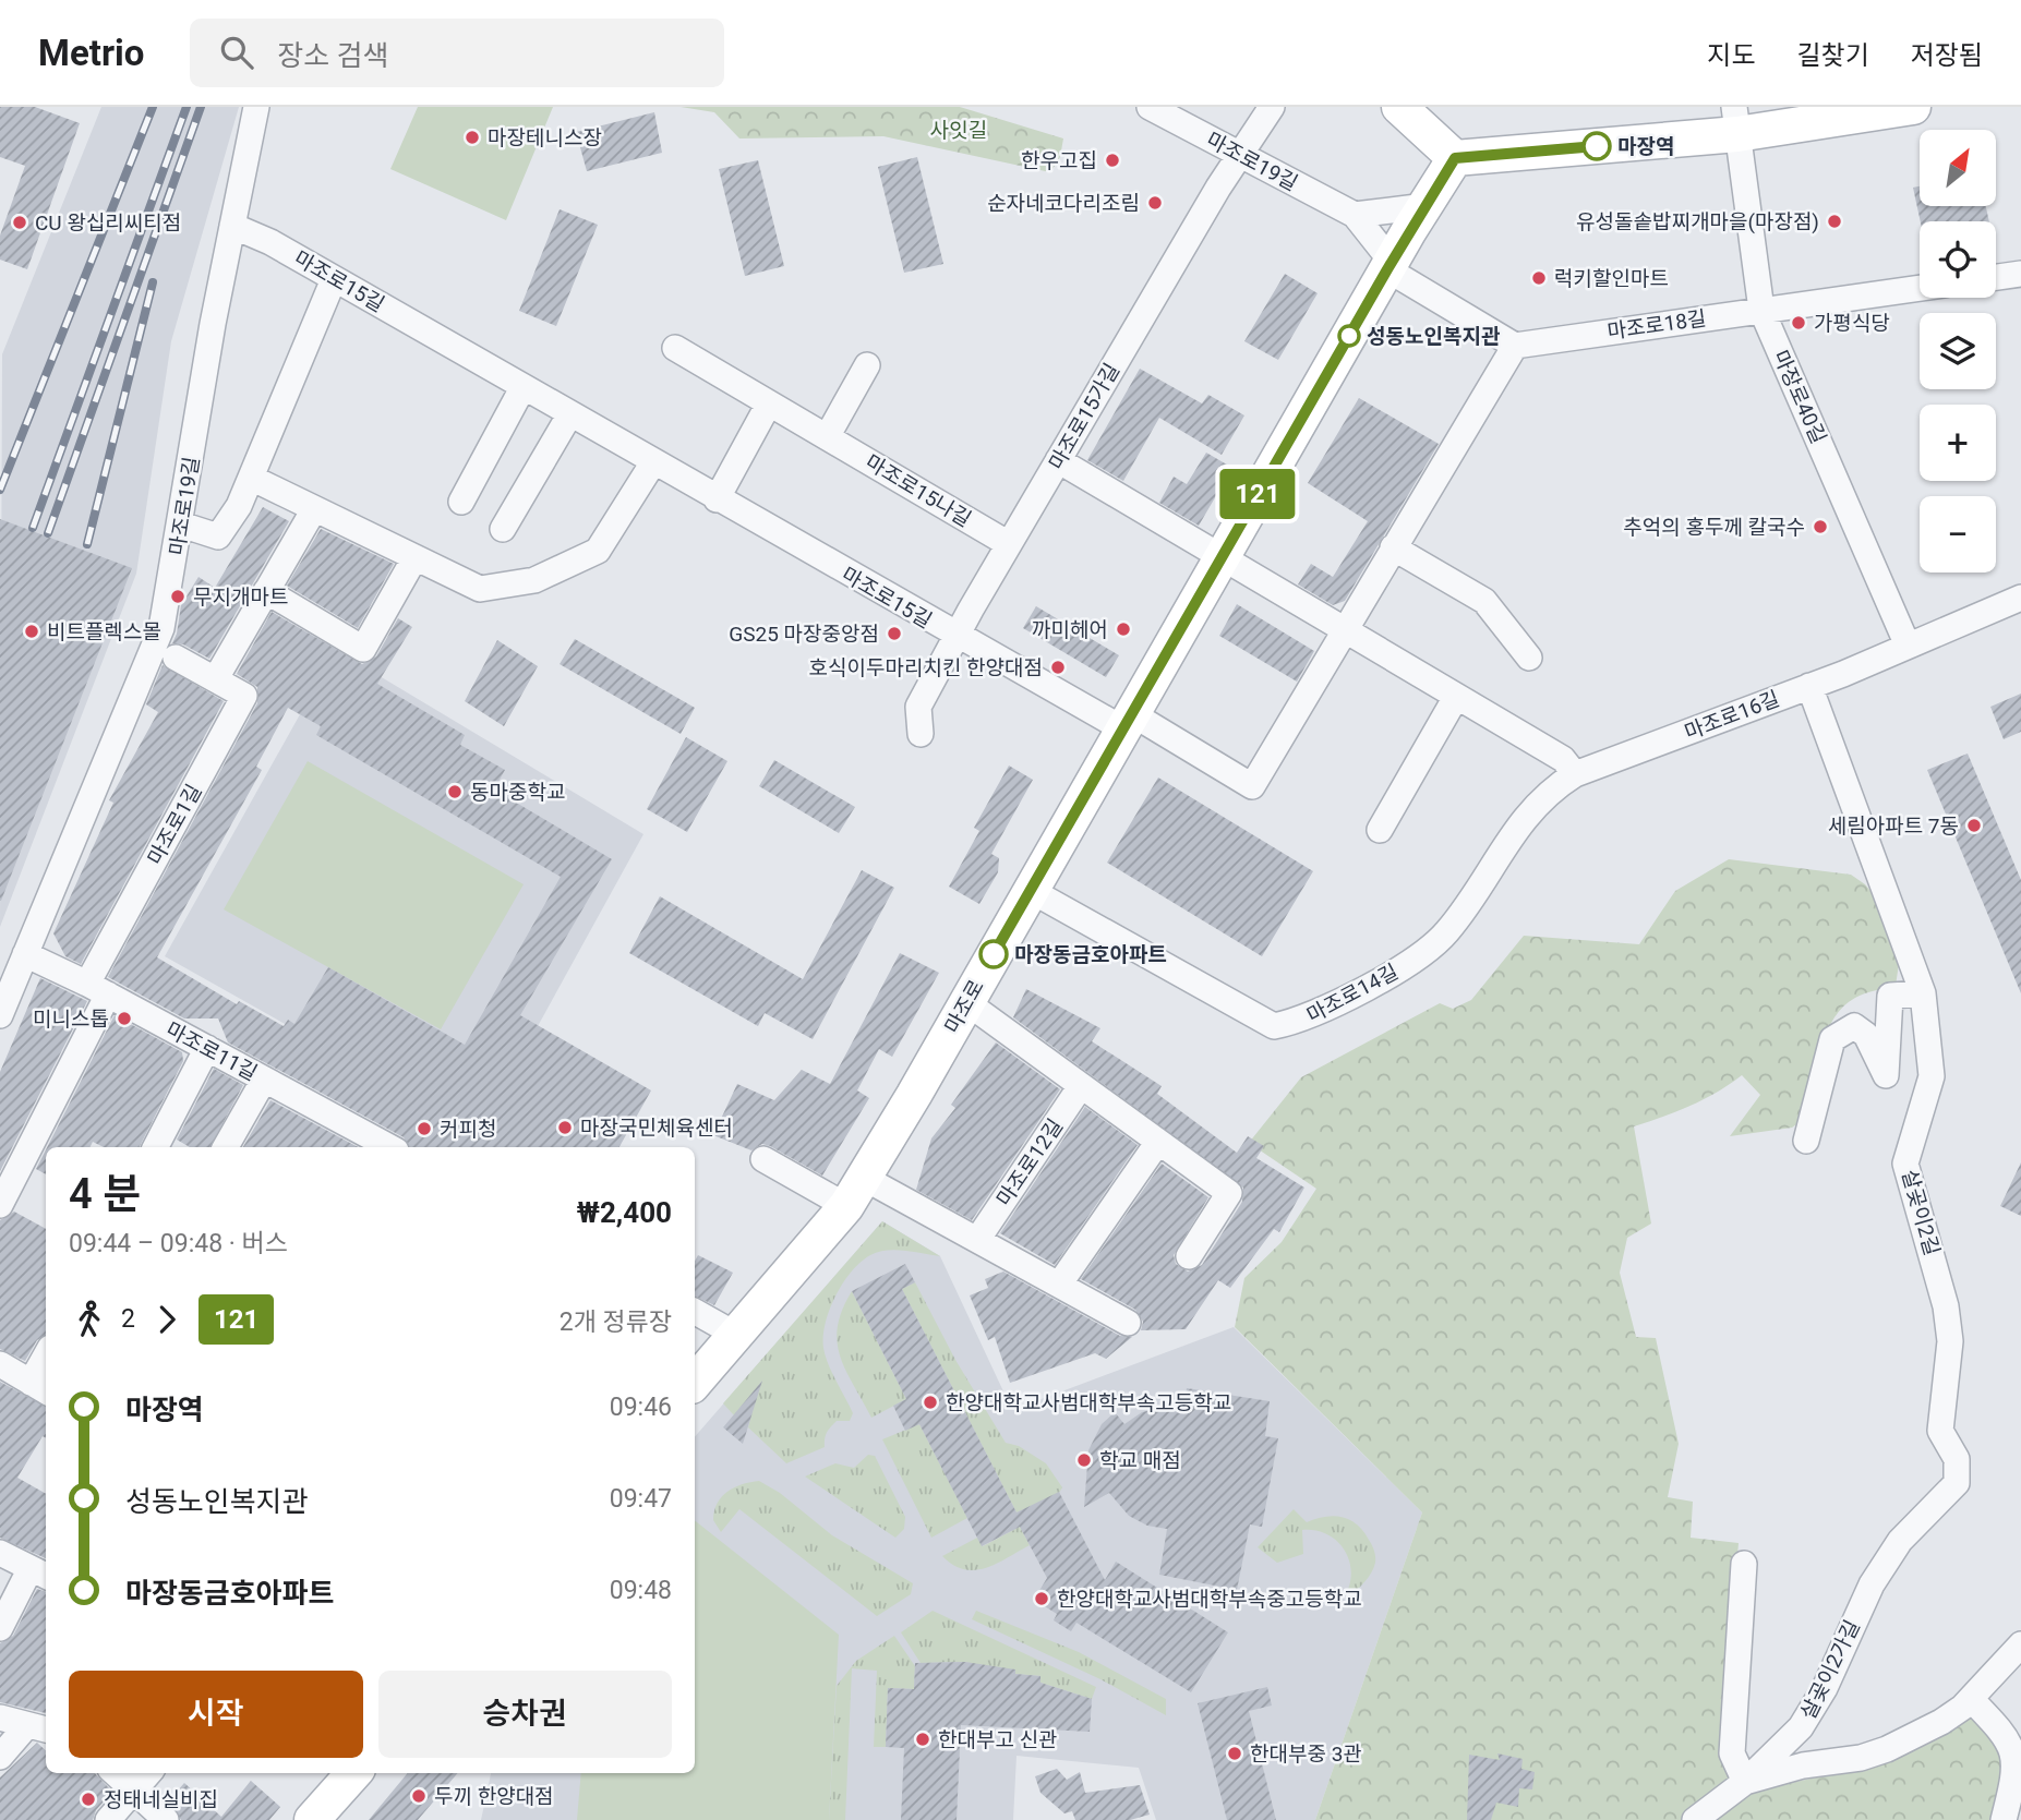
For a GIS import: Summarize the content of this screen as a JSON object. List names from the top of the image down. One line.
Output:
{"streets":{"main road":["마조로"],"street":["마조로19길","마조로15길","마조로18길","마장로40길","마조로15가길","마조로15나길","마조로16길","마조로1길","마조로14길","마조로11길","마조로12길","살곶이2길","살곶이2가길"]},"crossings":[["마조로19길","마조로15길"],["마조로19길","마조로15가길"],["마조로19길","마조로11길"],["마조로15길","마조로15가길"],["마조로15길","마조로"],["마조로18길","마장로40길"],["마장로40길","마조로16길"],["마조로15가길","마조로15나길"],["마조로16길","마조로14길"],["마조로16길","살곶이2길"],["마조로1길","마조로11길"],["마조로14길","마조로"],["살곶이2길","살곶이2가길"]],"parks":["사잇길"],"places":["마장테니스장","마장역","한우고집","순자네코다리조림","유성돌솥밥찌개마을(마장점)","CU 왕십리씨티점","럭키할인마트","가평식당","성동노인복지관","추억의 홍두께 칼국수","무지개마트","까미헤어","비트플렉스몰","GS25 마장중앙점","호식이두마리치킨 한양대점","동마중학교","세림아파트 7동","마장동금호아파트","미니스톱","마장국민체육센터","커피청","한양대학교사범대학부속고등학교","학교 매점","한양대학교사범대학부속중고등학교","한대부고 신관","한대부중 3관","두끼 한양대점","정태네실비집"],"lines":["bus line 121"],"north":"top right","page":{"header":"Metrio","search":"장소 검색","nav":["지도","길찾기","저장됨"],"on_map":"121","map_buttons":["+","−"],"heading":["4 분","09:44 – 09:48 · 버스","₩2,400"],"legs":["2","121","2개 정류장"],"list":[{"name":"마장역","value":"09:46"},{"name":"성동노인복지관","value":"09:47"},{"name":"마장동금호아파트","value":"09:48"}],"buttons":["시작","승차권"]}}
